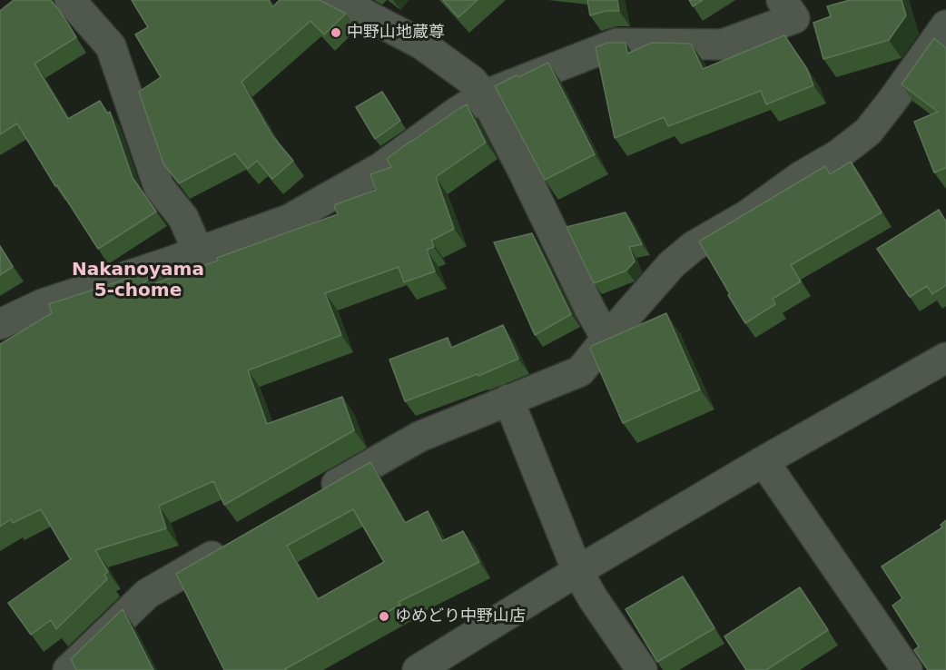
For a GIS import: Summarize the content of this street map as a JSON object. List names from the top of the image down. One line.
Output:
{"districts":["Nakanoyama 5-chome"],"places":["中野山地蔵尊","ゆめどり中野山店"]}
